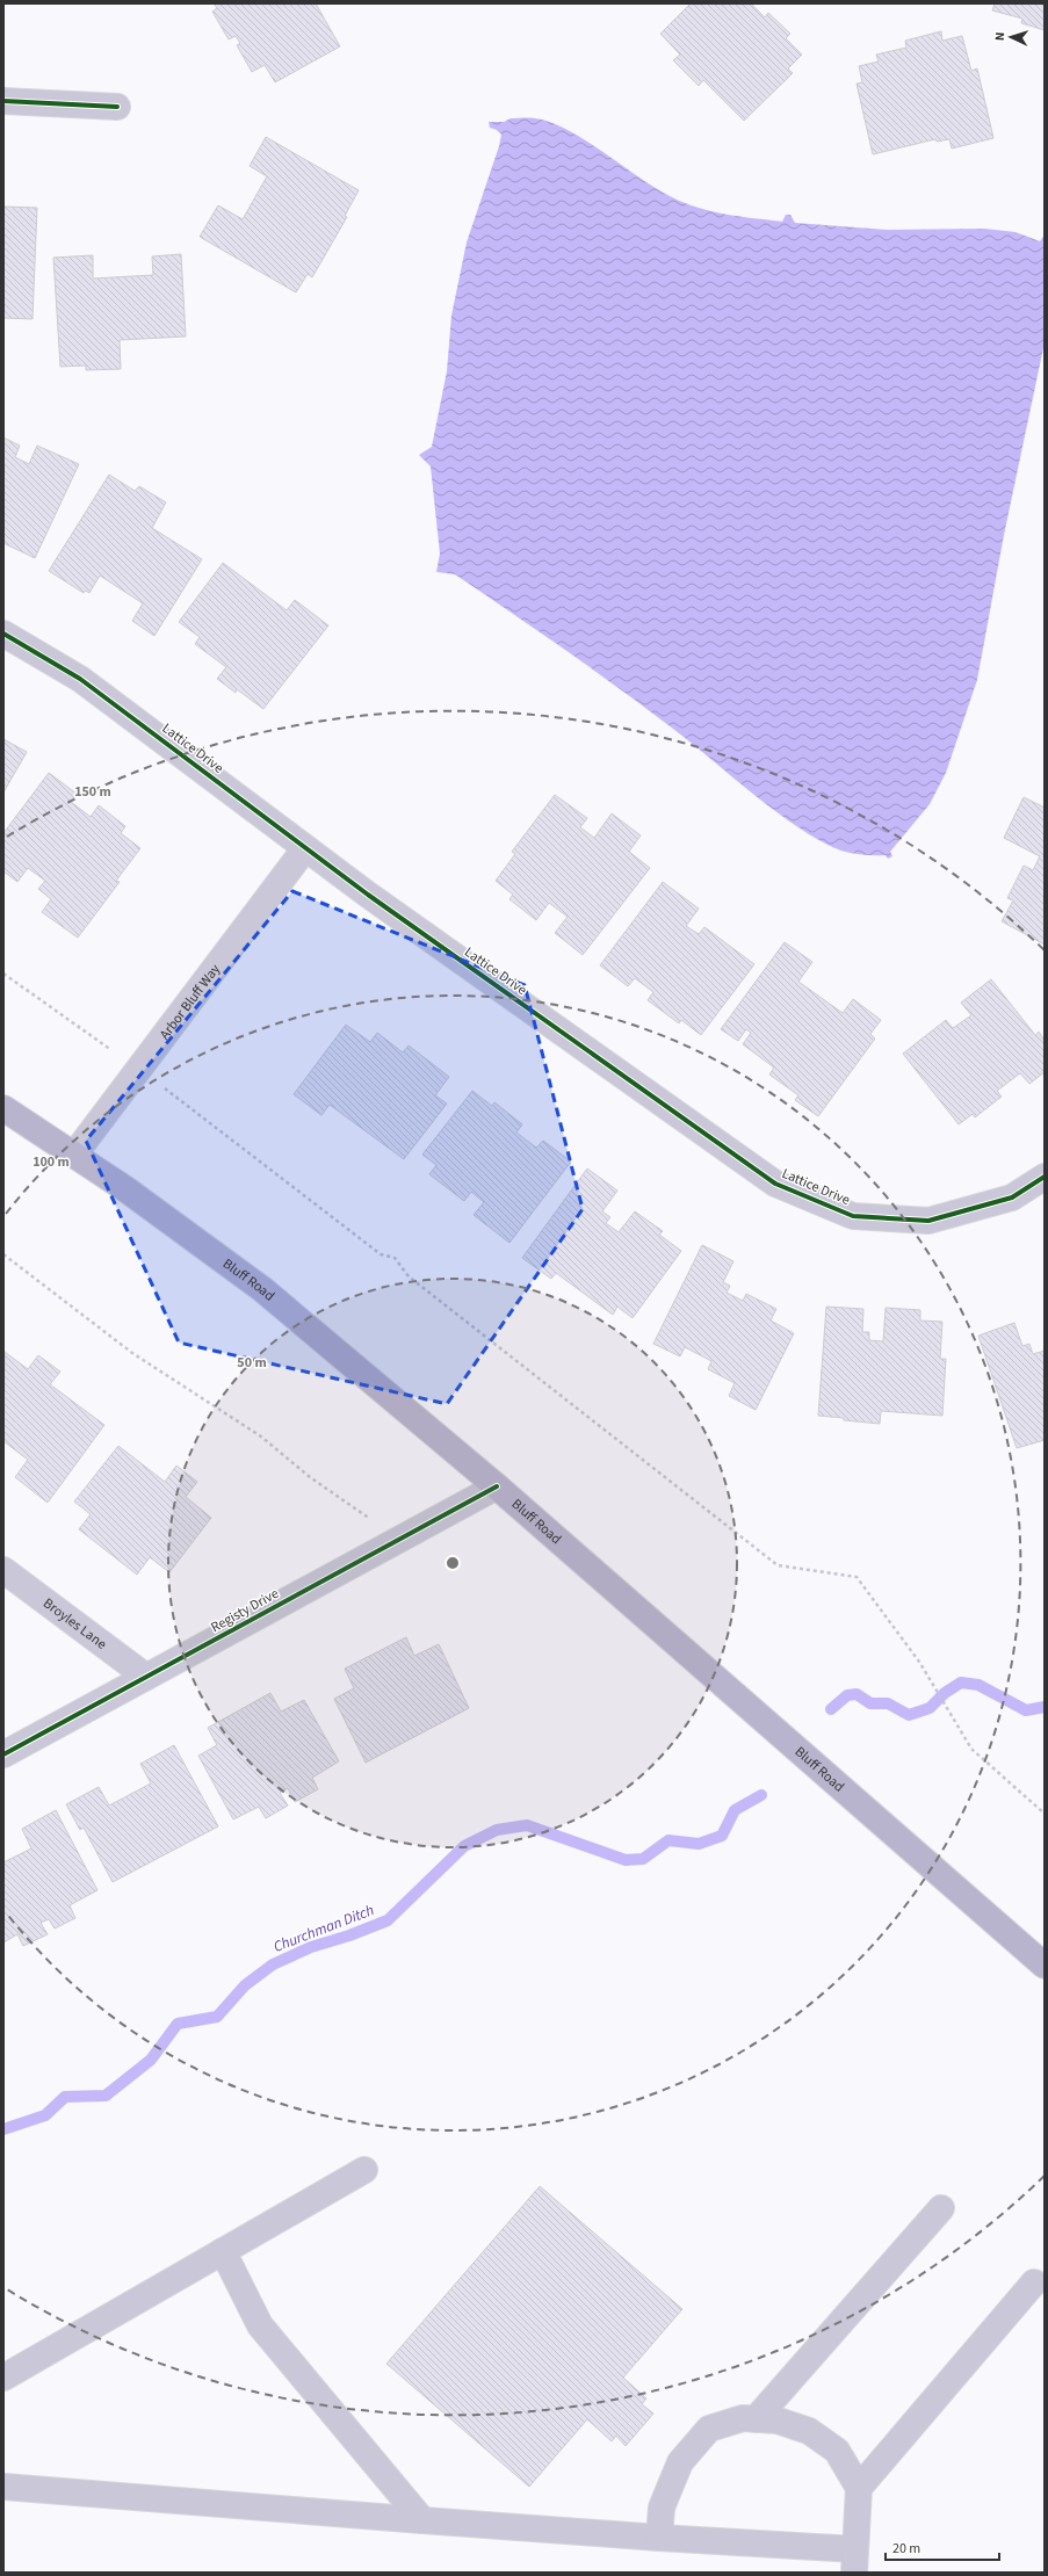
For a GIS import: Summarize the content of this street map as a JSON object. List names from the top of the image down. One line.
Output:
{"streets":{"main road":["Bluff Road"],"street":["Lattice Drive","Arbor Bluff Way","Registy Drive","Broyles Lane"]},"crossings":[["Lattice Drive","Arbor Bluff Way"],["Arbor Bluff Way","Bluff Road"],["Bluff Road","Registy Drive"],["Registy Drive","Broyles Lane"]],"water":["Churchman Ditch"],"scale_bar":"20 m","north":"left","rings":["150 m","100 m","50 m"]}
